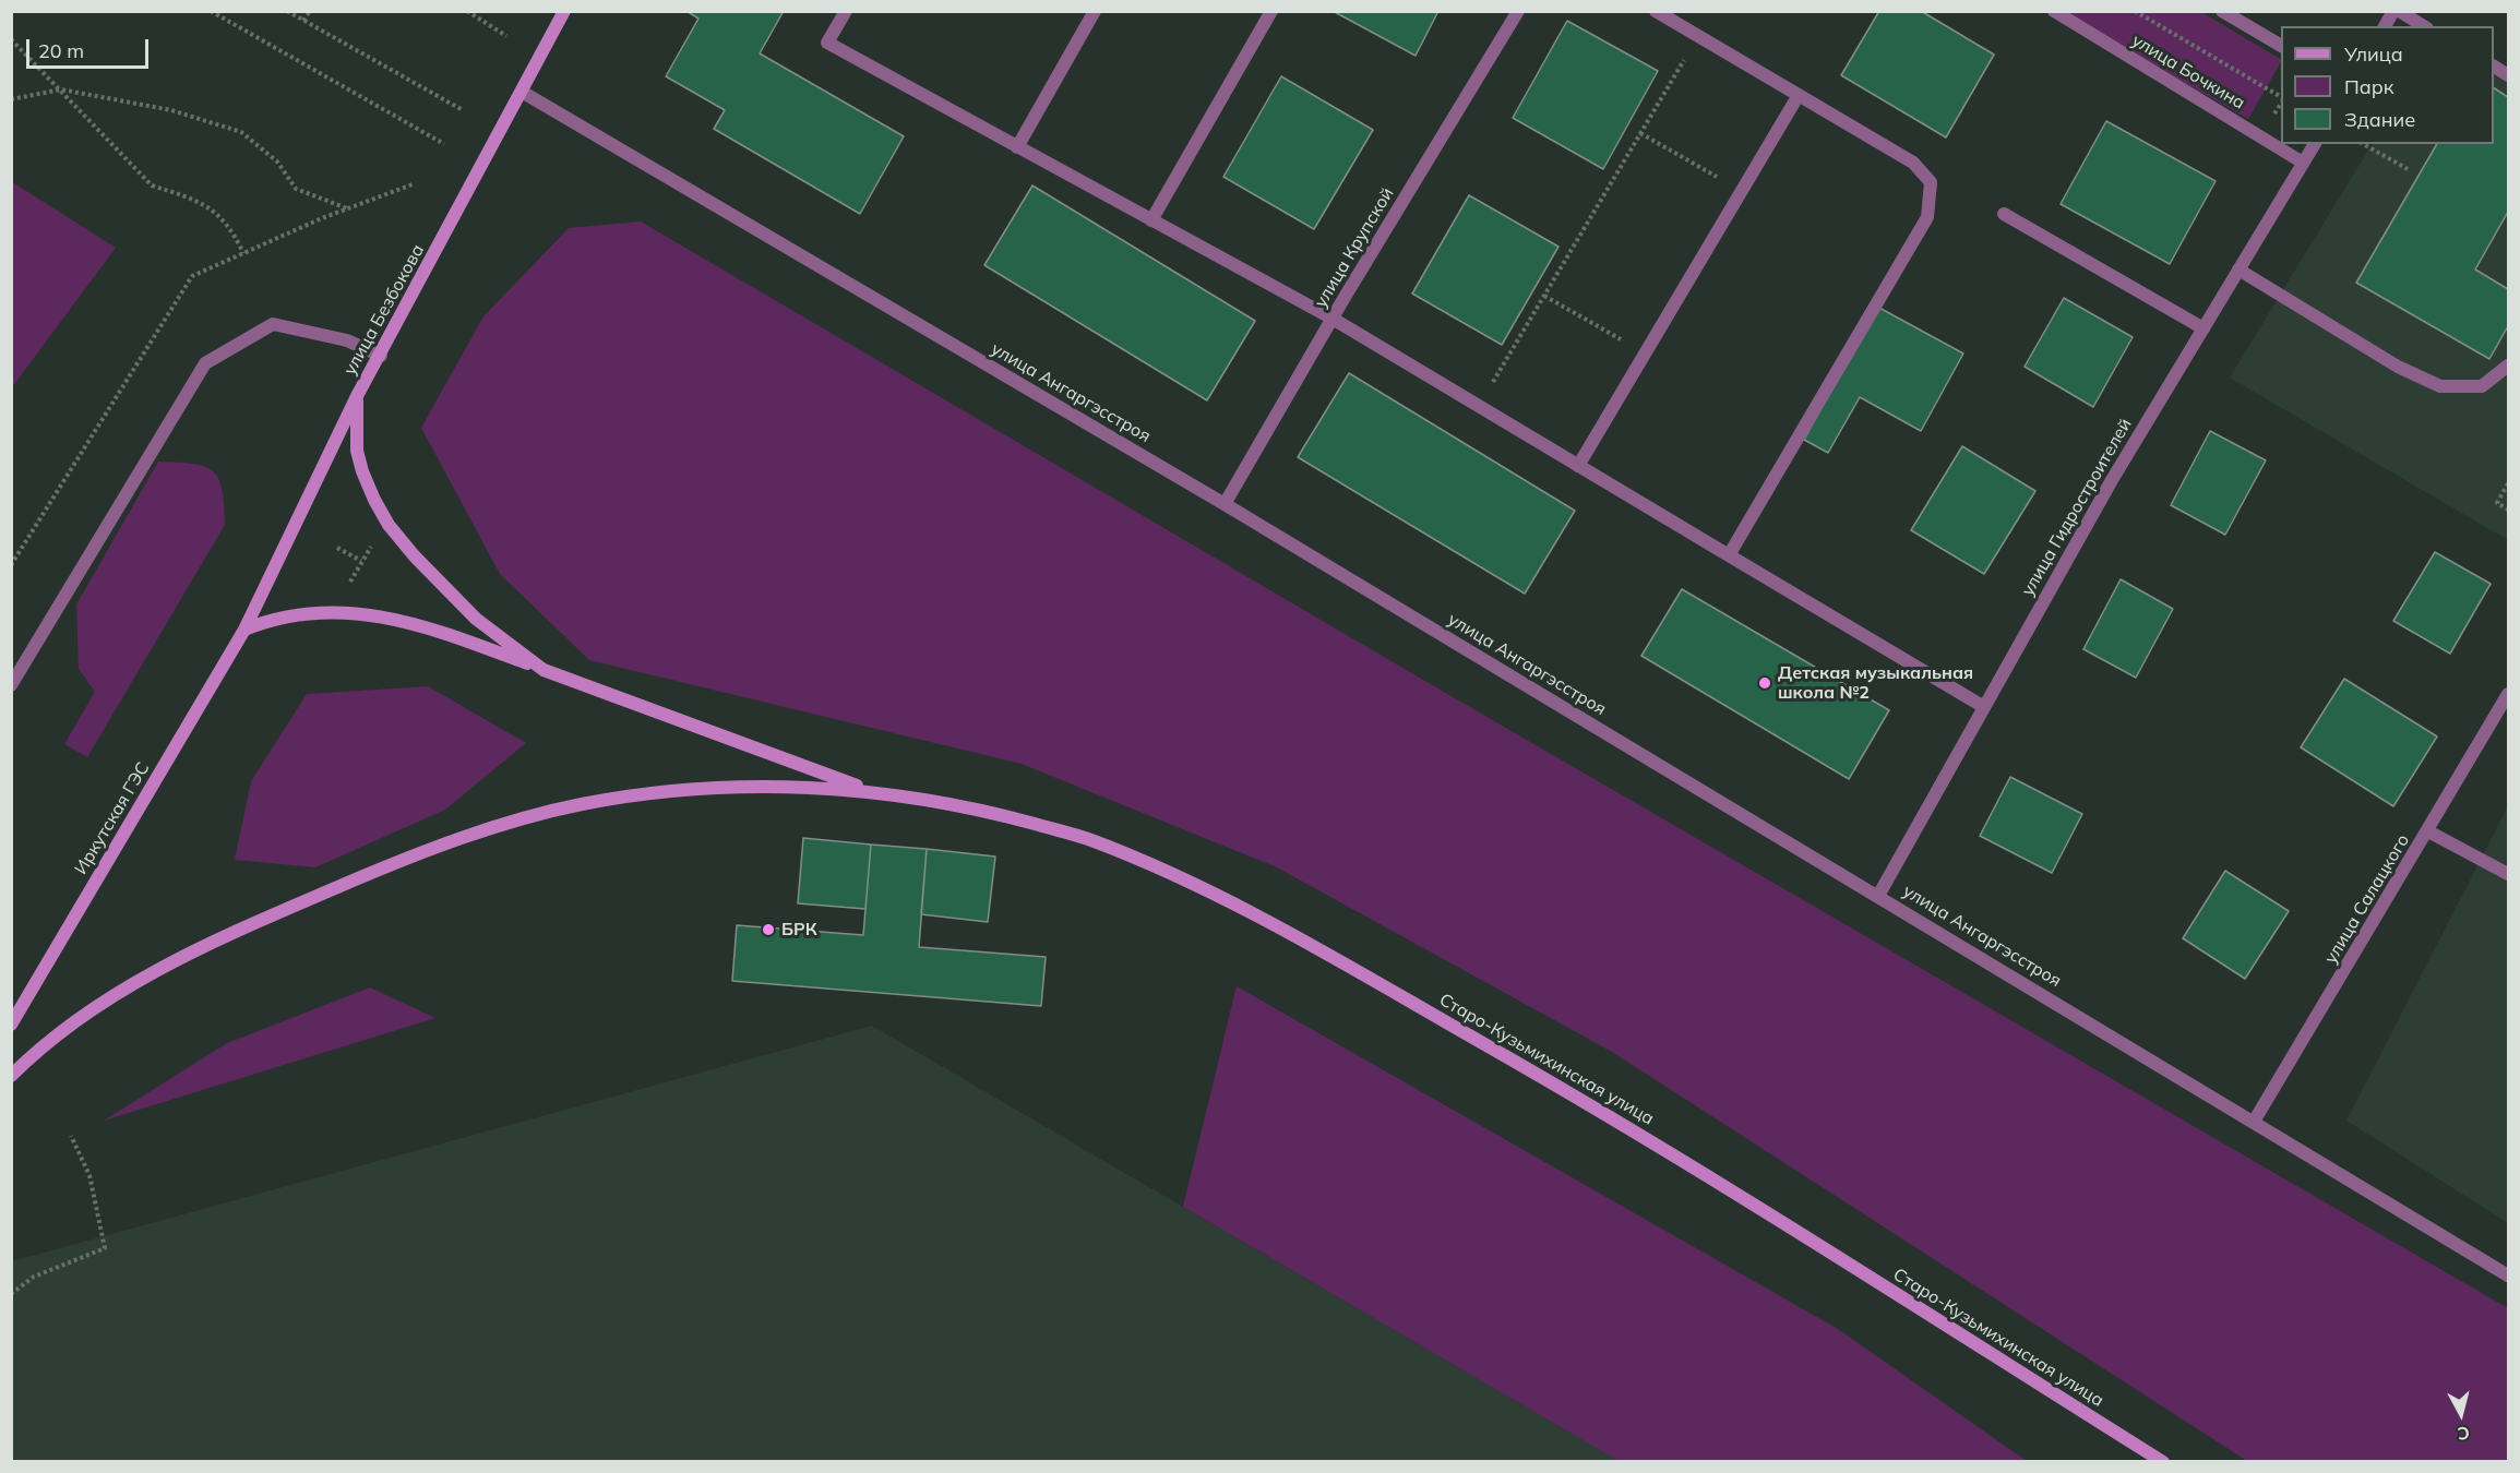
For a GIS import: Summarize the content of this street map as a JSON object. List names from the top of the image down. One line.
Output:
{"streets":{"main road":["улица Безбокова","Иркутская ГЭС","Старо-Кузьмихинская улица"],"street":["улица Бочкина","улица Крупской","улица Ангаргэсстроя","улица Гидростроителей","улица Салацкого"]},"crossings":[["улица Бочкина","улица Гидростроителей"],["улица Крупской","улица Ангаргэсстроя"],["улица Безбокова","улица Ангаргэсстроя"],["улица Безбокова","Иркутская ГЭС"],["улица Ангаргэсстроя","улица Гидростроителей"],["улица Ангаргэсстроя","улица Салацкого"]],"places":["Детская музыкальная школа №2","БРК"],"legend":["Улица","Парк","Здание"],"scale_bar":"20 m","north":"bottom"}
